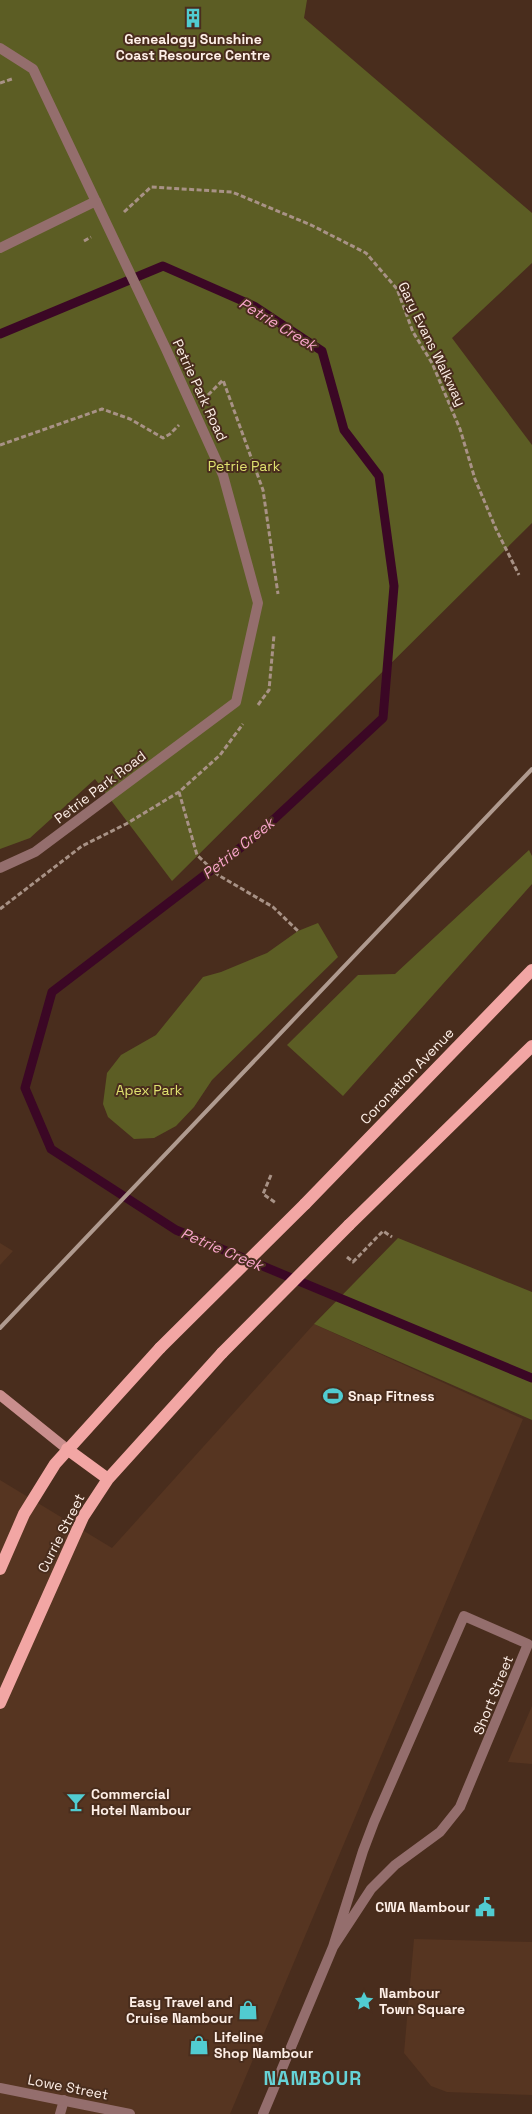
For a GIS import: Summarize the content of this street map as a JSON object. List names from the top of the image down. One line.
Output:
{"streets":{"main road":["Coronation Avenue","Currie Street"],"street":["Petrie Park Road","Short Street","Lowe Street"],"path":["Gary Evans Walkway"]},"crossings":[["Gary Evans Walkway","Petrie Park Road"]],"districts":["NAMBOUR"],"water":["Petrie Creek"],"parks":["Petrie Park","Apex Park"],"places":{"building":["Genealogy Sunshine Coast Resource Centre"],"sports":["Snap Fitness"],"bar":["Commercial Hotel Nambour"],"public building":["CWA Nambour"],"place":["Nambour Town Square"],"shop":["Easy Travel and Cruise Nambour","Lifeline Shop Nambour"]}}
